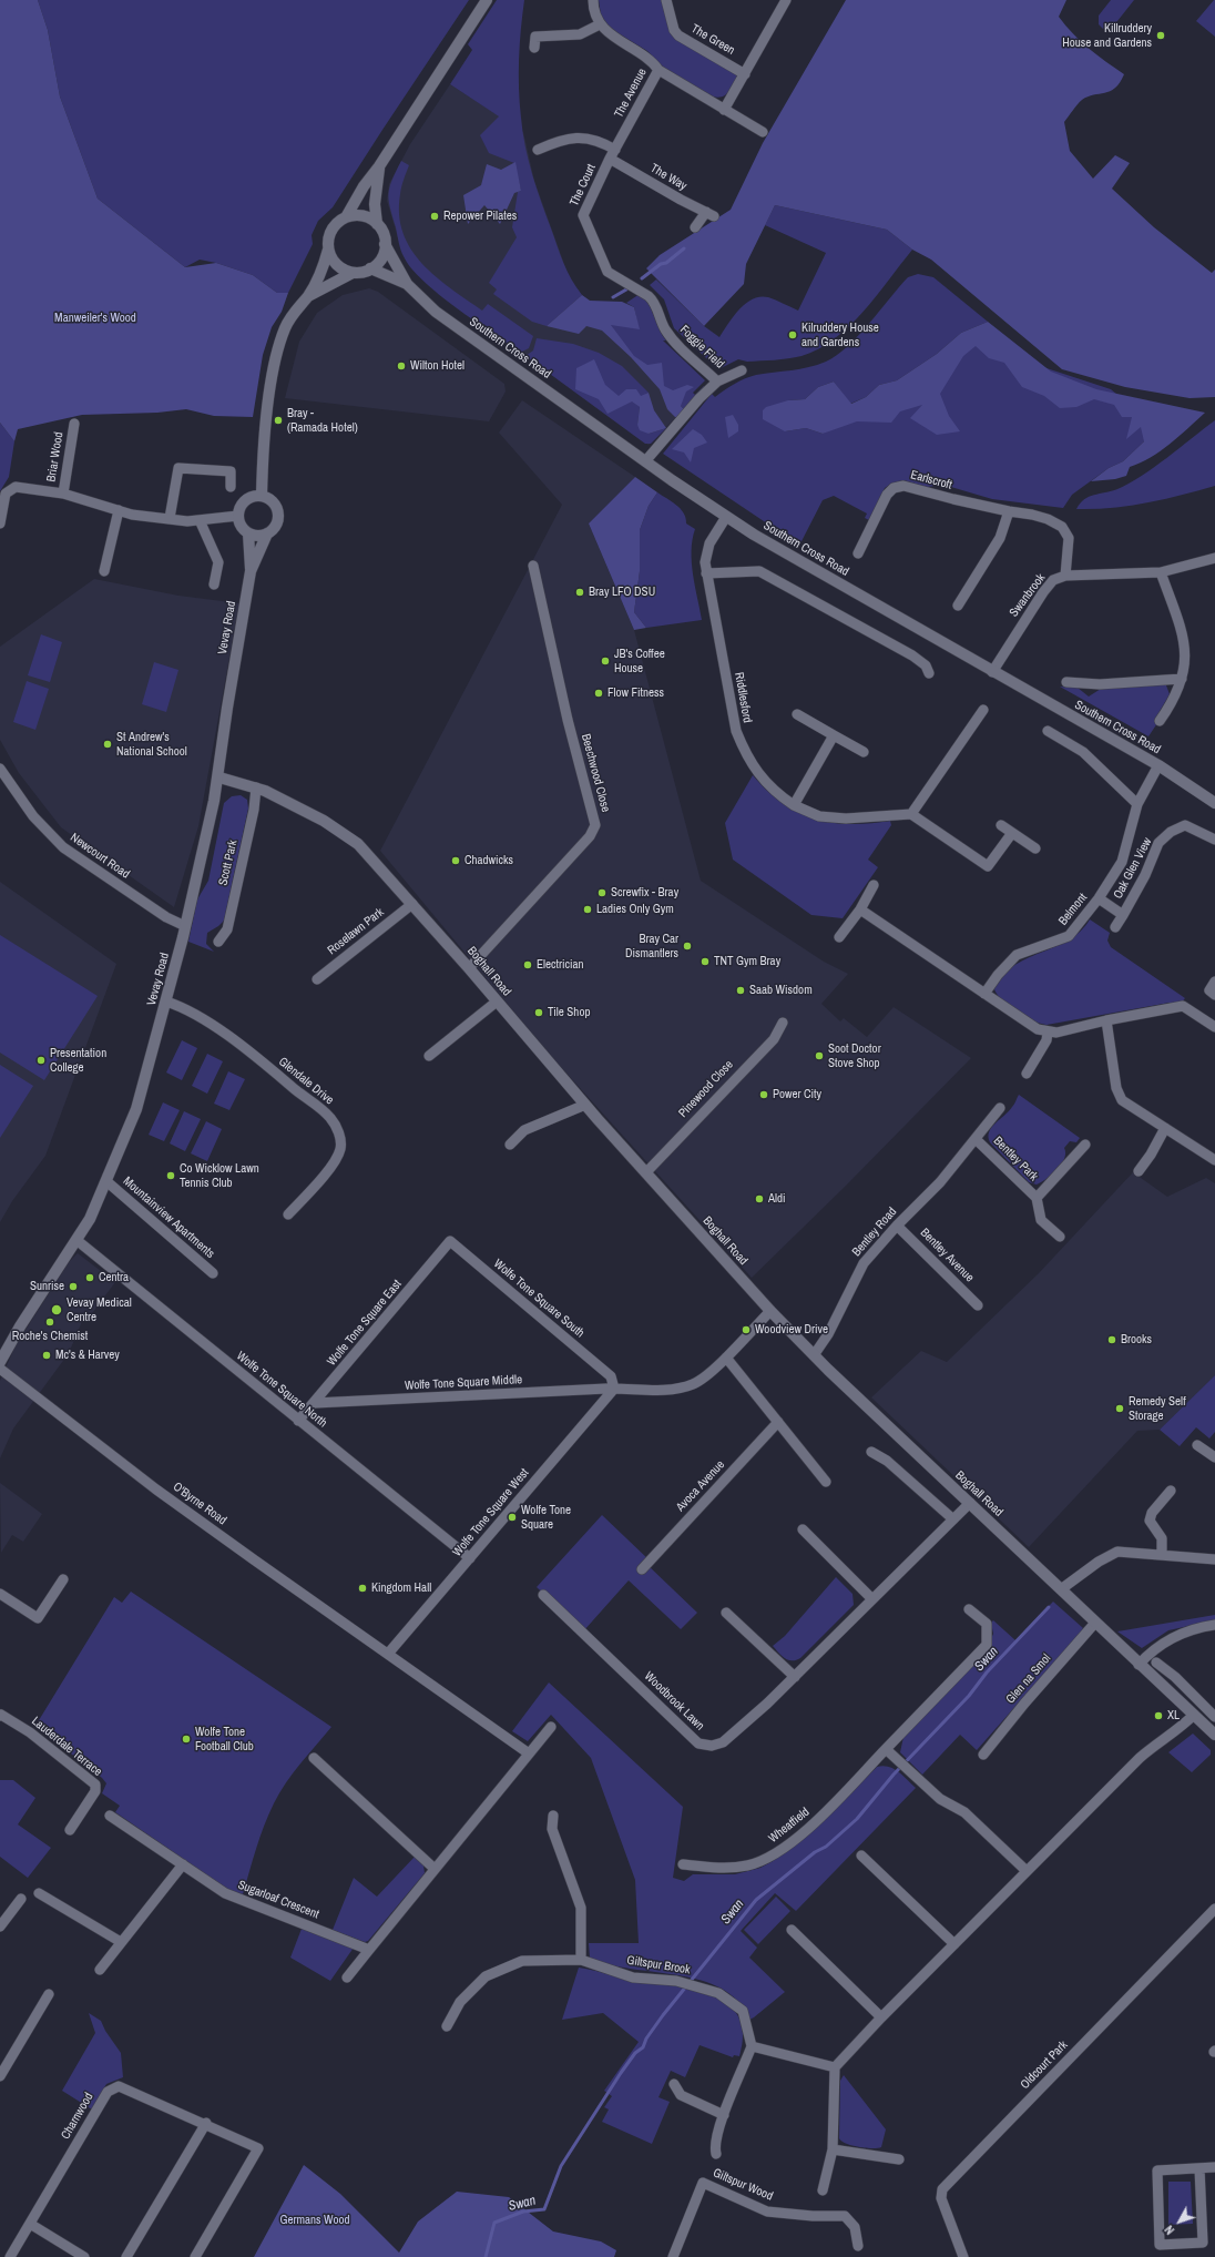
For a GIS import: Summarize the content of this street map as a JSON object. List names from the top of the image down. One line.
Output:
{"streets":{"main road":["Southern Cross Road","Vevay Road","Boghall Road"],"street":["The Green","The Avenue","The Way","The Court","Foggie Field","Briar Wood","Earlscroft","Swanbrook","Riddlesford","Beechwood Close","Newcourt Road","Scott Park","Oak Glen View","Belmont","Roselawn Park","Glendale Drive","Pinewood Close","Bentley Park","Mountainview Apartments","Bentley Road","Bentley Avenue","Wolfe Tone Square South","Wolfe Tone Square East","Wolfe Tone Square Middle","Wolfe Tone Square North","Avoca Avenue","O'Byrne Road","Wolfe Tone Square West","Glen na Smol","Woodbrook Lawn","Lauderdale Terrace","Wheatfield","Sugarloaf Crescent","Giltspur Brook","Oldcourt Park","Charnwood","Giltspur Wood"]},"crossings":[["The Avenue","The Way"],["The Avenue","The Court"],["The Way","The Court"],["The Court","Foggie Field"],["Southern Cross Road","Swanbrook"],["Southern Cross Road","Riddlesford"],["Southern Cross Road","Belmont"],["Briar Wood","Vevay Road"],["Earlscroft","Swanbrook"],["Vevay Road","Newcourt Road"],["Vevay Road","Boghall Road"],["Vevay Road","Glendale Drive"],["Vevay Road","Mountainview Apartments"],["Vevay Road","Wolfe Tone Square North"],["Beechwood Close","Boghall Road"],["Scott Park","Boghall Road"],["Oak Glen View","Belmont"],["Roselawn Park","Boghall Road"],["Boghall Road","Pinewood Close"],["Boghall Road","Bentley Road"],["Boghall Road","Glen na Smol"],["Boghall Road","Woodbrook Lawn"],["Bentley Park","Bentley Road"],["Bentley Road","Bentley Avenue"],["Wolfe Tone Square South","Wolfe Tone Square East"],["Wolfe Tone Square South","Wolfe Tone Square Middle"],["Wolfe Tone Square South","Wolfe Tone Square West"],["Wolfe Tone Square East","Wolfe Tone Square Middle"],["Wolfe Tone Square East","Wolfe Tone Square North"],["Wolfe Tone Square Middle","Wolfe Tone Square West"],["Wolfe Tone Square North","Wolfe Tone Square West"],["O'Byrne Road","Wolfe Tone Square West"]],"water":["Swan"],"parks":["Manweiler's Wood","Germans Wood"],"places":["Killruddery House and Gardens","Repower Pilates","Kilruddery House and Gardens","Wilton Hotel","Bray - (Ramada Hotel)","Bray LFO DSU","JB's Coffee House","Flow Fitness","St Andrew's National School","Chadwicks","Screwfix - Bray","Ladies Only Gym","Bray Car Dismantlers","TNT Gym Bray","Electrician","Saab Wisdom","Tile Shop","Soot Doctor Stove Shop","Presentation College","Power City","Co Wicklow Lawn Tennis Club","Aldi","Centra","Sunrise","Vevay Medical Centre","Roche's Chemist","Woodview Drive","Brooks","Mc's & Harvey","Remedy Self Storage","Wolfe Tone Square","Kingdom Hall","XL","Wolfe Tone Football Club"],"north":"bottom left"}
